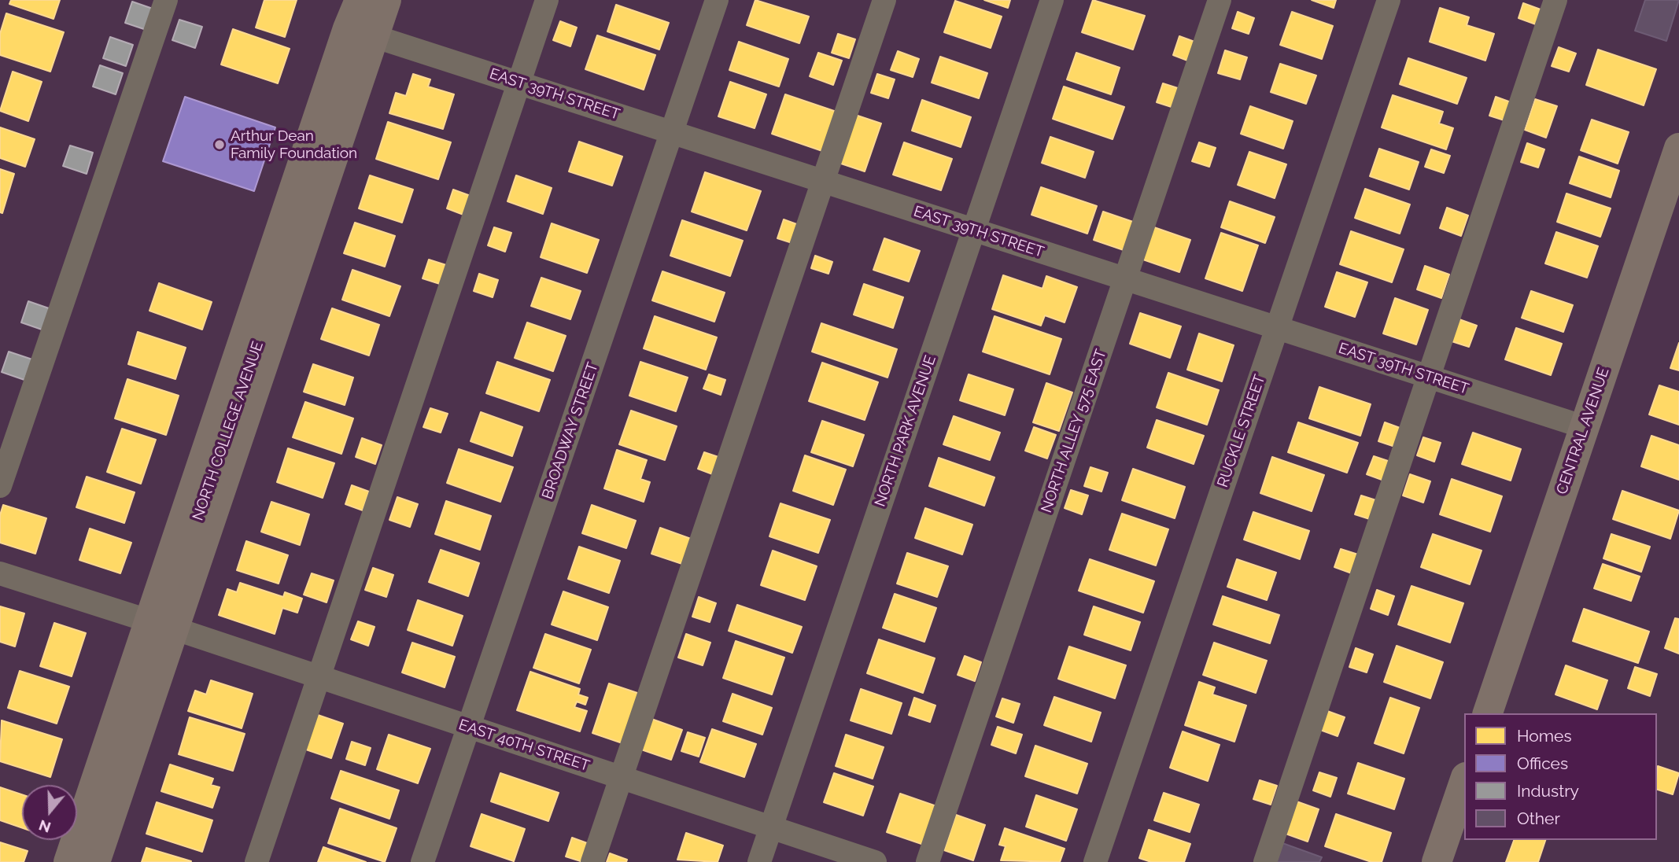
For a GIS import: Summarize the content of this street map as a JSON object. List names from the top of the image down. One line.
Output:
{"streets":{"main road":["NORTH COLLEGE AVENUE","CENTRAL AVENUE"],"street":["EAST 39TH STREET","BROADWAY STREET","NORTH PARK AVENUE","NORTH ALLEY 575 EAST","RUCKLE STREET","EAST 40TH STREET"]},"crossings":[["EAST 39TH STREET","NORTH COLLEGE AVENUE"],["EAST 39TH STREET","BROADWAY STREET"],["EAST 39TH STREET","NORTH PARK AVENUE"],["EAST 39TH STREET","NORTH ALLEY 575 EAST"],["EAST 39TH STREET","RUCKLE STREET"],["EAST 39TH STREET","CENTRAL AVENUE"],["NORTH COLLEGE AVENUE","EAST 40TH STREET"],["BROADWAY STREET","EAST 40TH STREET"],["NORTH PARK AVENUE","EAST 40TH STREET"]],"places":["Arthur Dean Family Foundation"],"legend":["Homes","Offices","Industry","Other"],"north":"bottom"}
